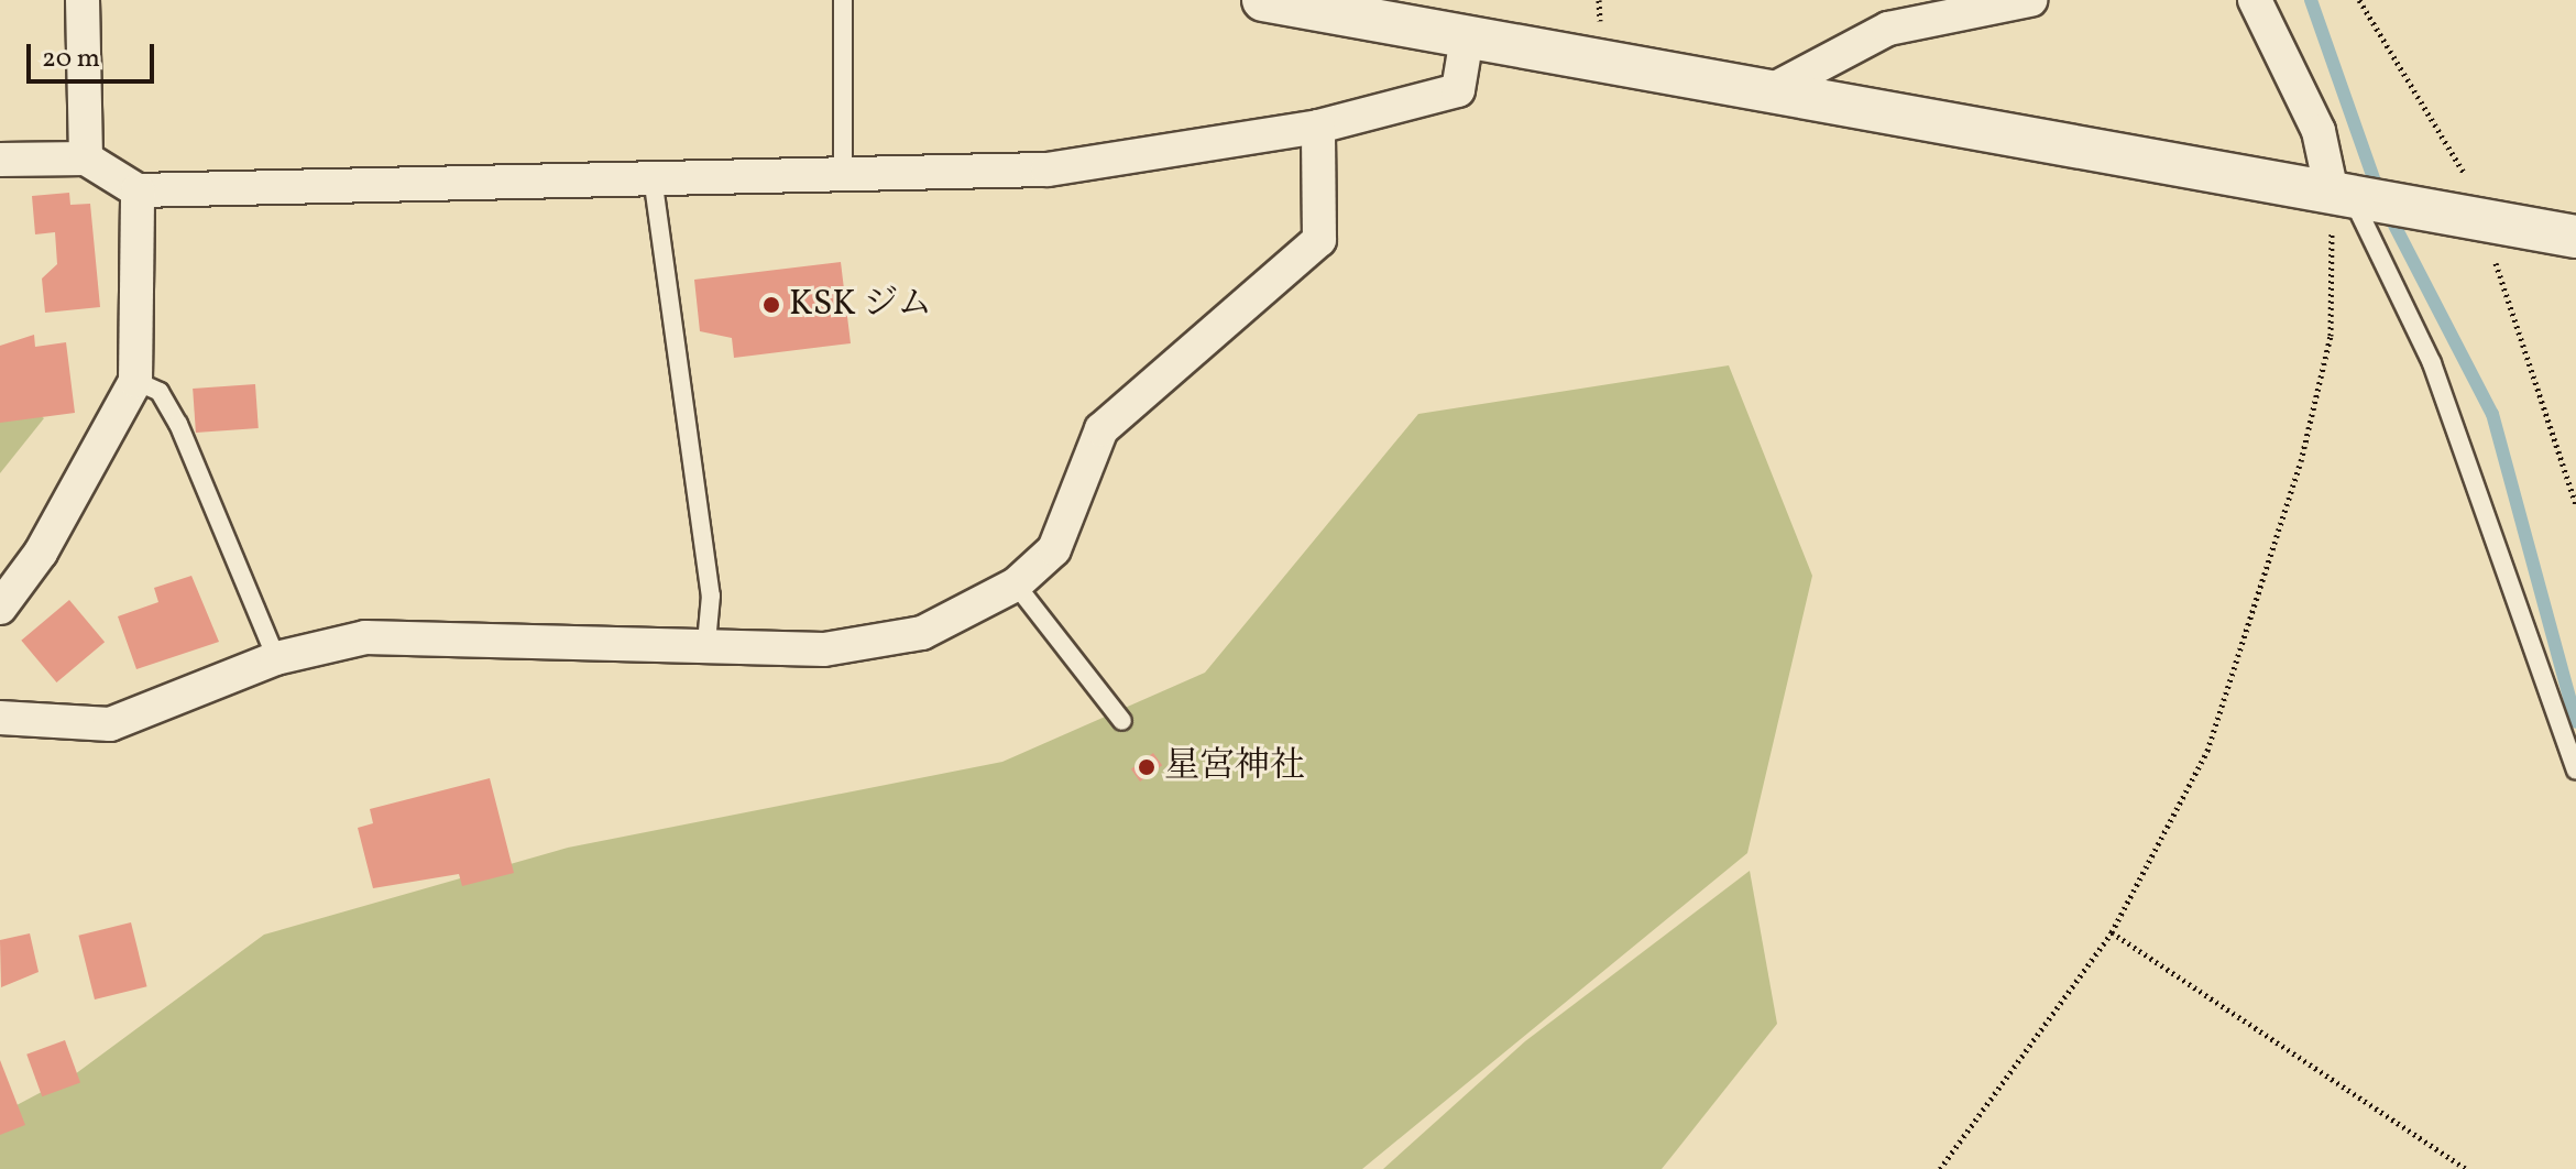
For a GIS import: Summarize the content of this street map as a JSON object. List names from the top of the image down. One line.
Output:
{"places":["KSK ジム","星宮神社"],"scale_bar":"20 m"}
